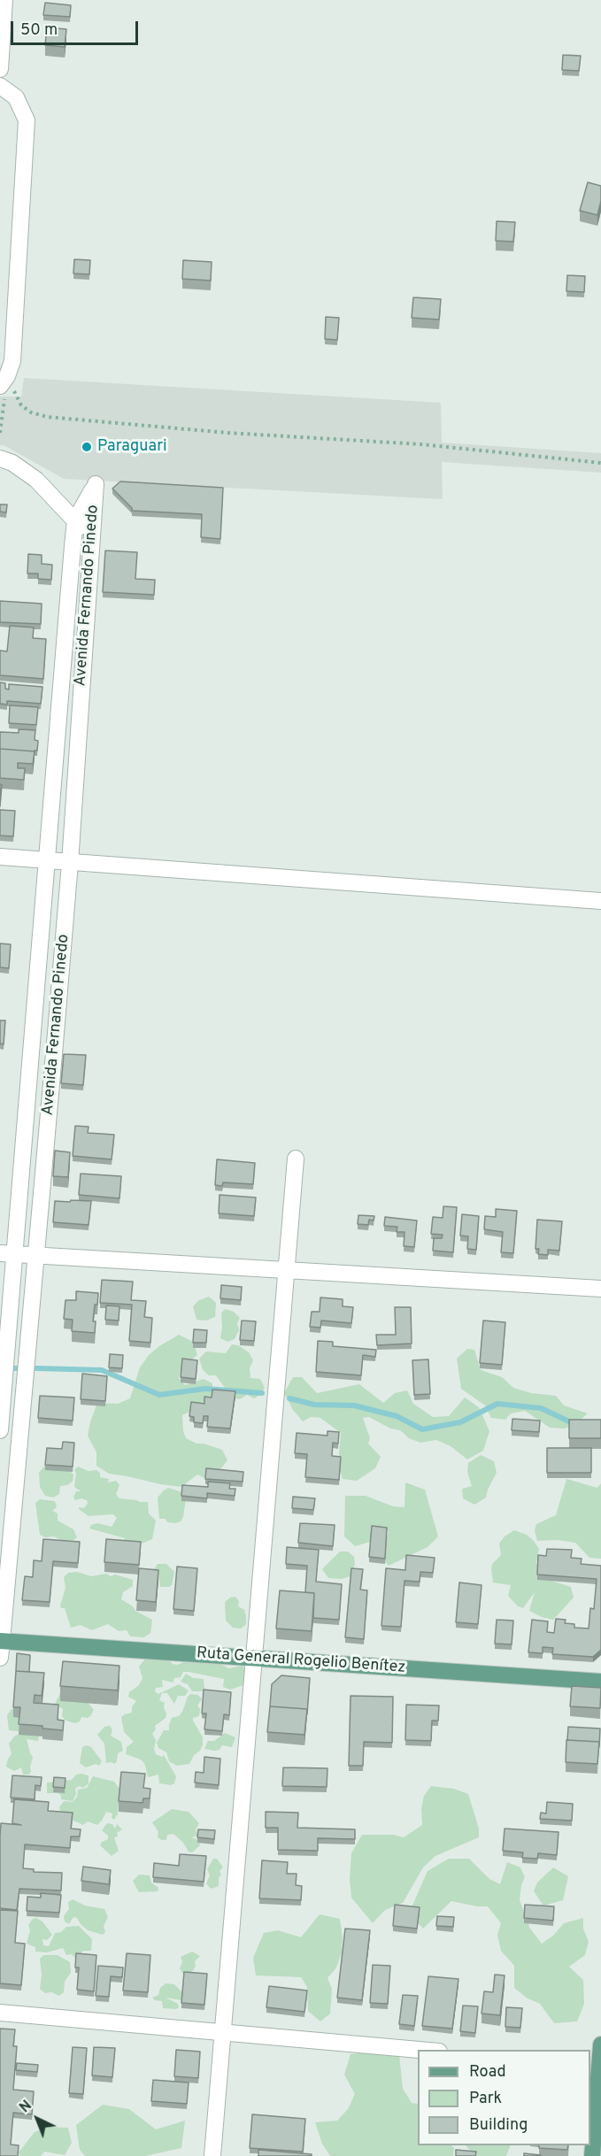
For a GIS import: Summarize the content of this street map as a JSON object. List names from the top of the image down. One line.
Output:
{"streets":{"main road":["Ruta General Rogelio Benítez"],"street":["Avenida Fernando Pinedo"]},"crossings":[["Avenida Fernando Pinedo","Ruta General Rogelio Benítez"]],"places":["Paraguari"],"legend":["Road","Park","Building"],"scale_bar":"50 m","north":"top left"}
